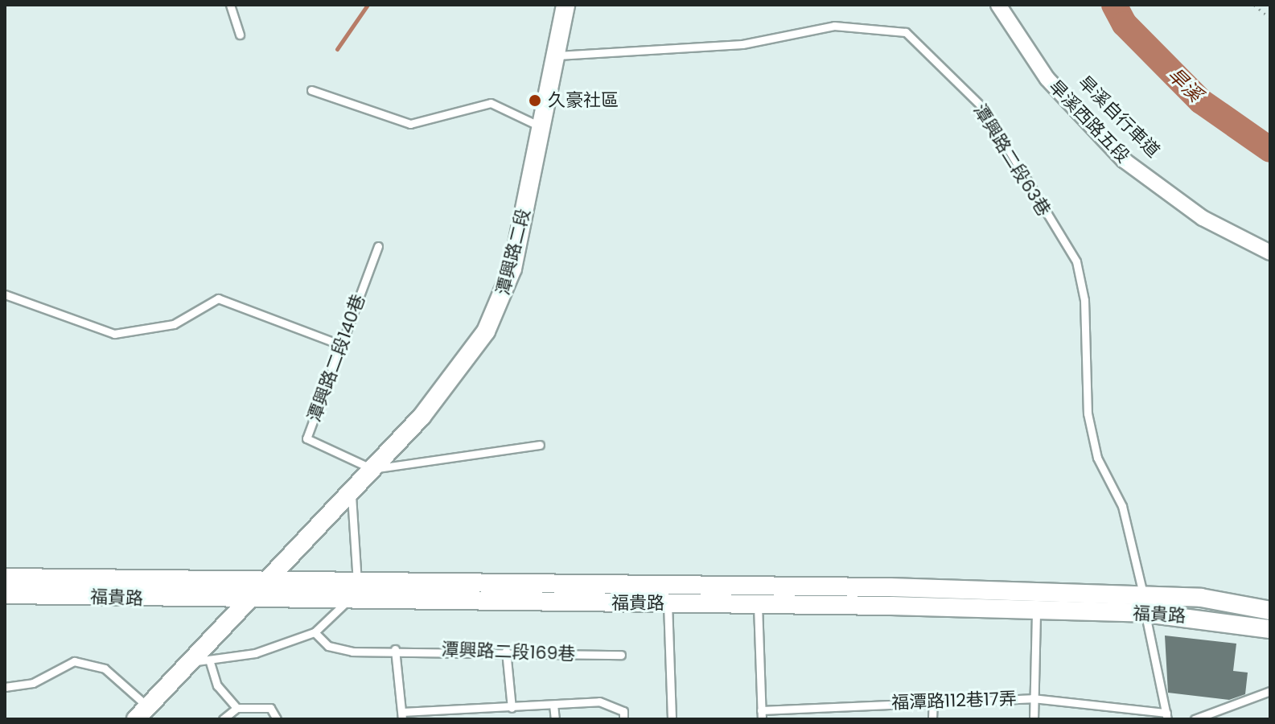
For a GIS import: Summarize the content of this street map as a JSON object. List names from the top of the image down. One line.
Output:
{"streets":{"street":["旱溪西路五段","潭興路二段","福貴路"],"lane":["潭興路二段63巷","潭興路二段140巷","潭興路二段169巷","福潭路112巷17弄"]},"crossings":[["潭興路二段63巷","潭興路二段"],["潭興路二段63巷","福貴路"],["潭興路二段63巷","福潭路112巷17弄"],["潭興路二段","潭興路二段140巷"],["潭興路二段","福貴路"]],"water":["旱溪"],"places":["久豪社區"]}
